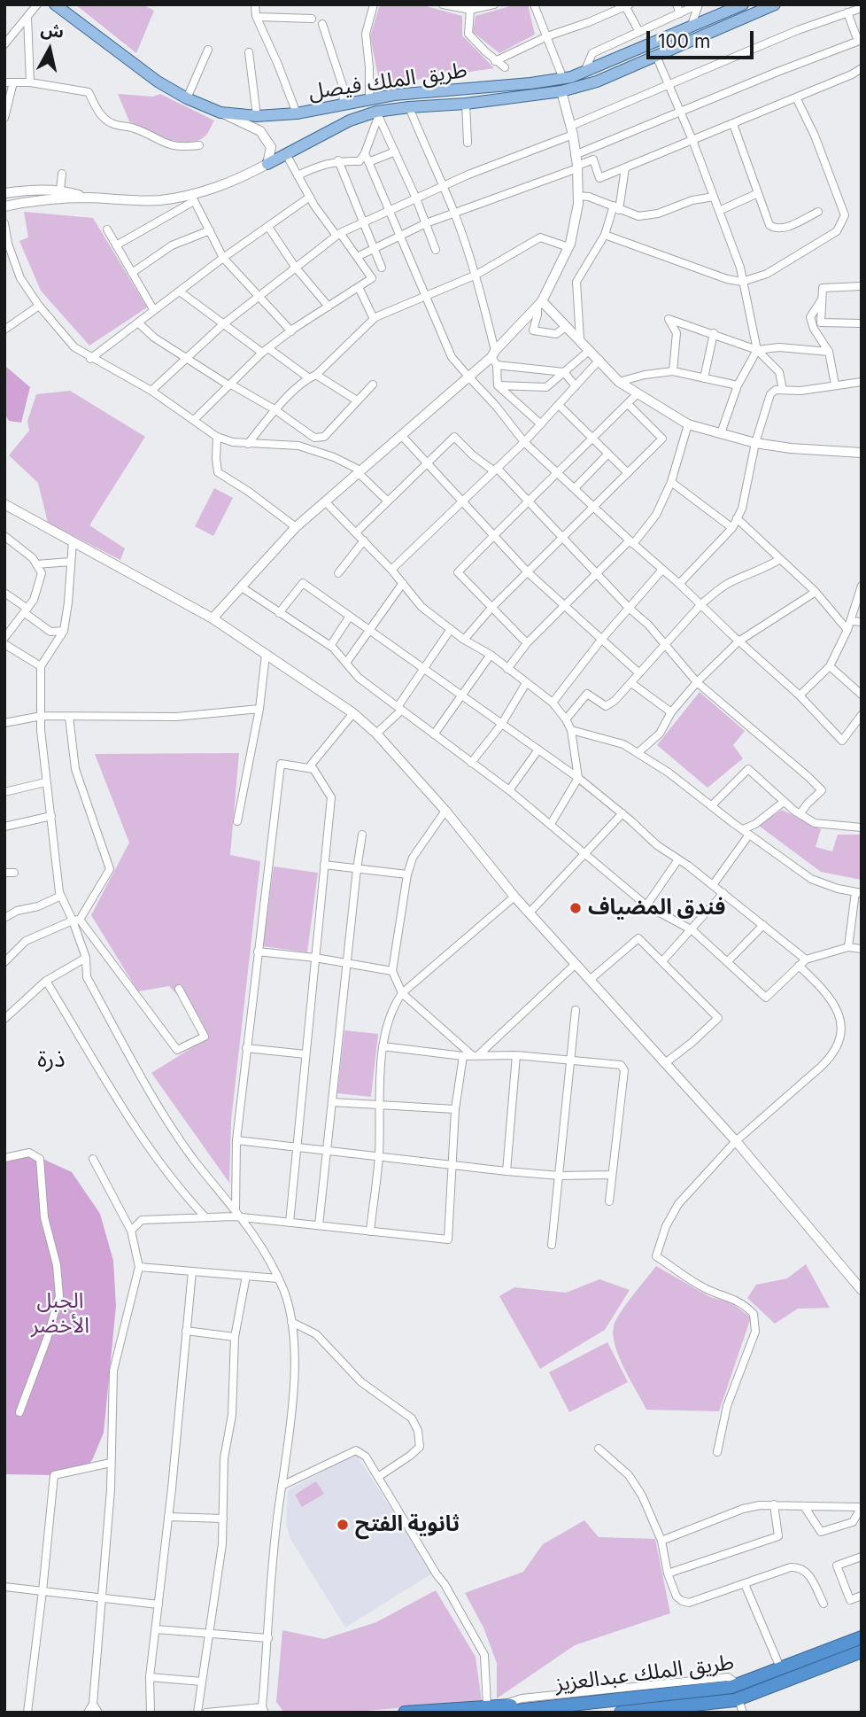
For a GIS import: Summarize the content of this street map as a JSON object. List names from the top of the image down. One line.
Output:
{"streets":{"highway":["طريق الملك عبدالعزيز"],"main road":["طريق الملك فيصل"]},"districts":["ذرة"],"parks":["الجبل الأخضر"],"places":["فندق المضياف","ثانوية الفتح"],"scale_bar":"100 m","north":"top"}
